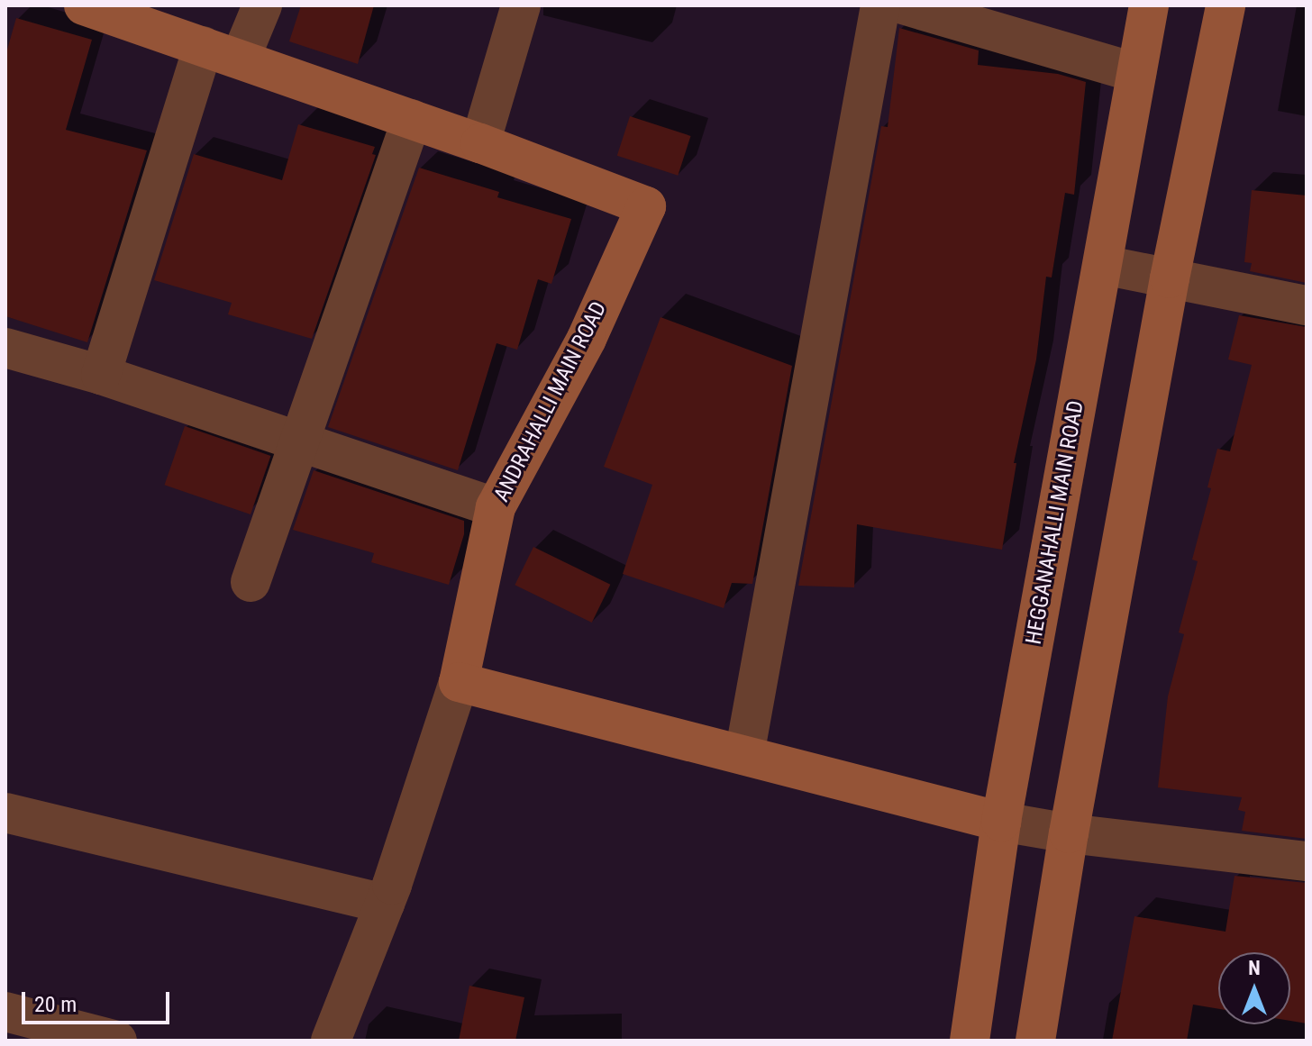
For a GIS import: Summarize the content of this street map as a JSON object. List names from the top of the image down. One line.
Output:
{"streets":{"main road":["ANDRAHALLI MAIN ROAD","HEGGANAHALLI MAIN ROAD"]},"scale_bar":"20 m","north":"top"}
